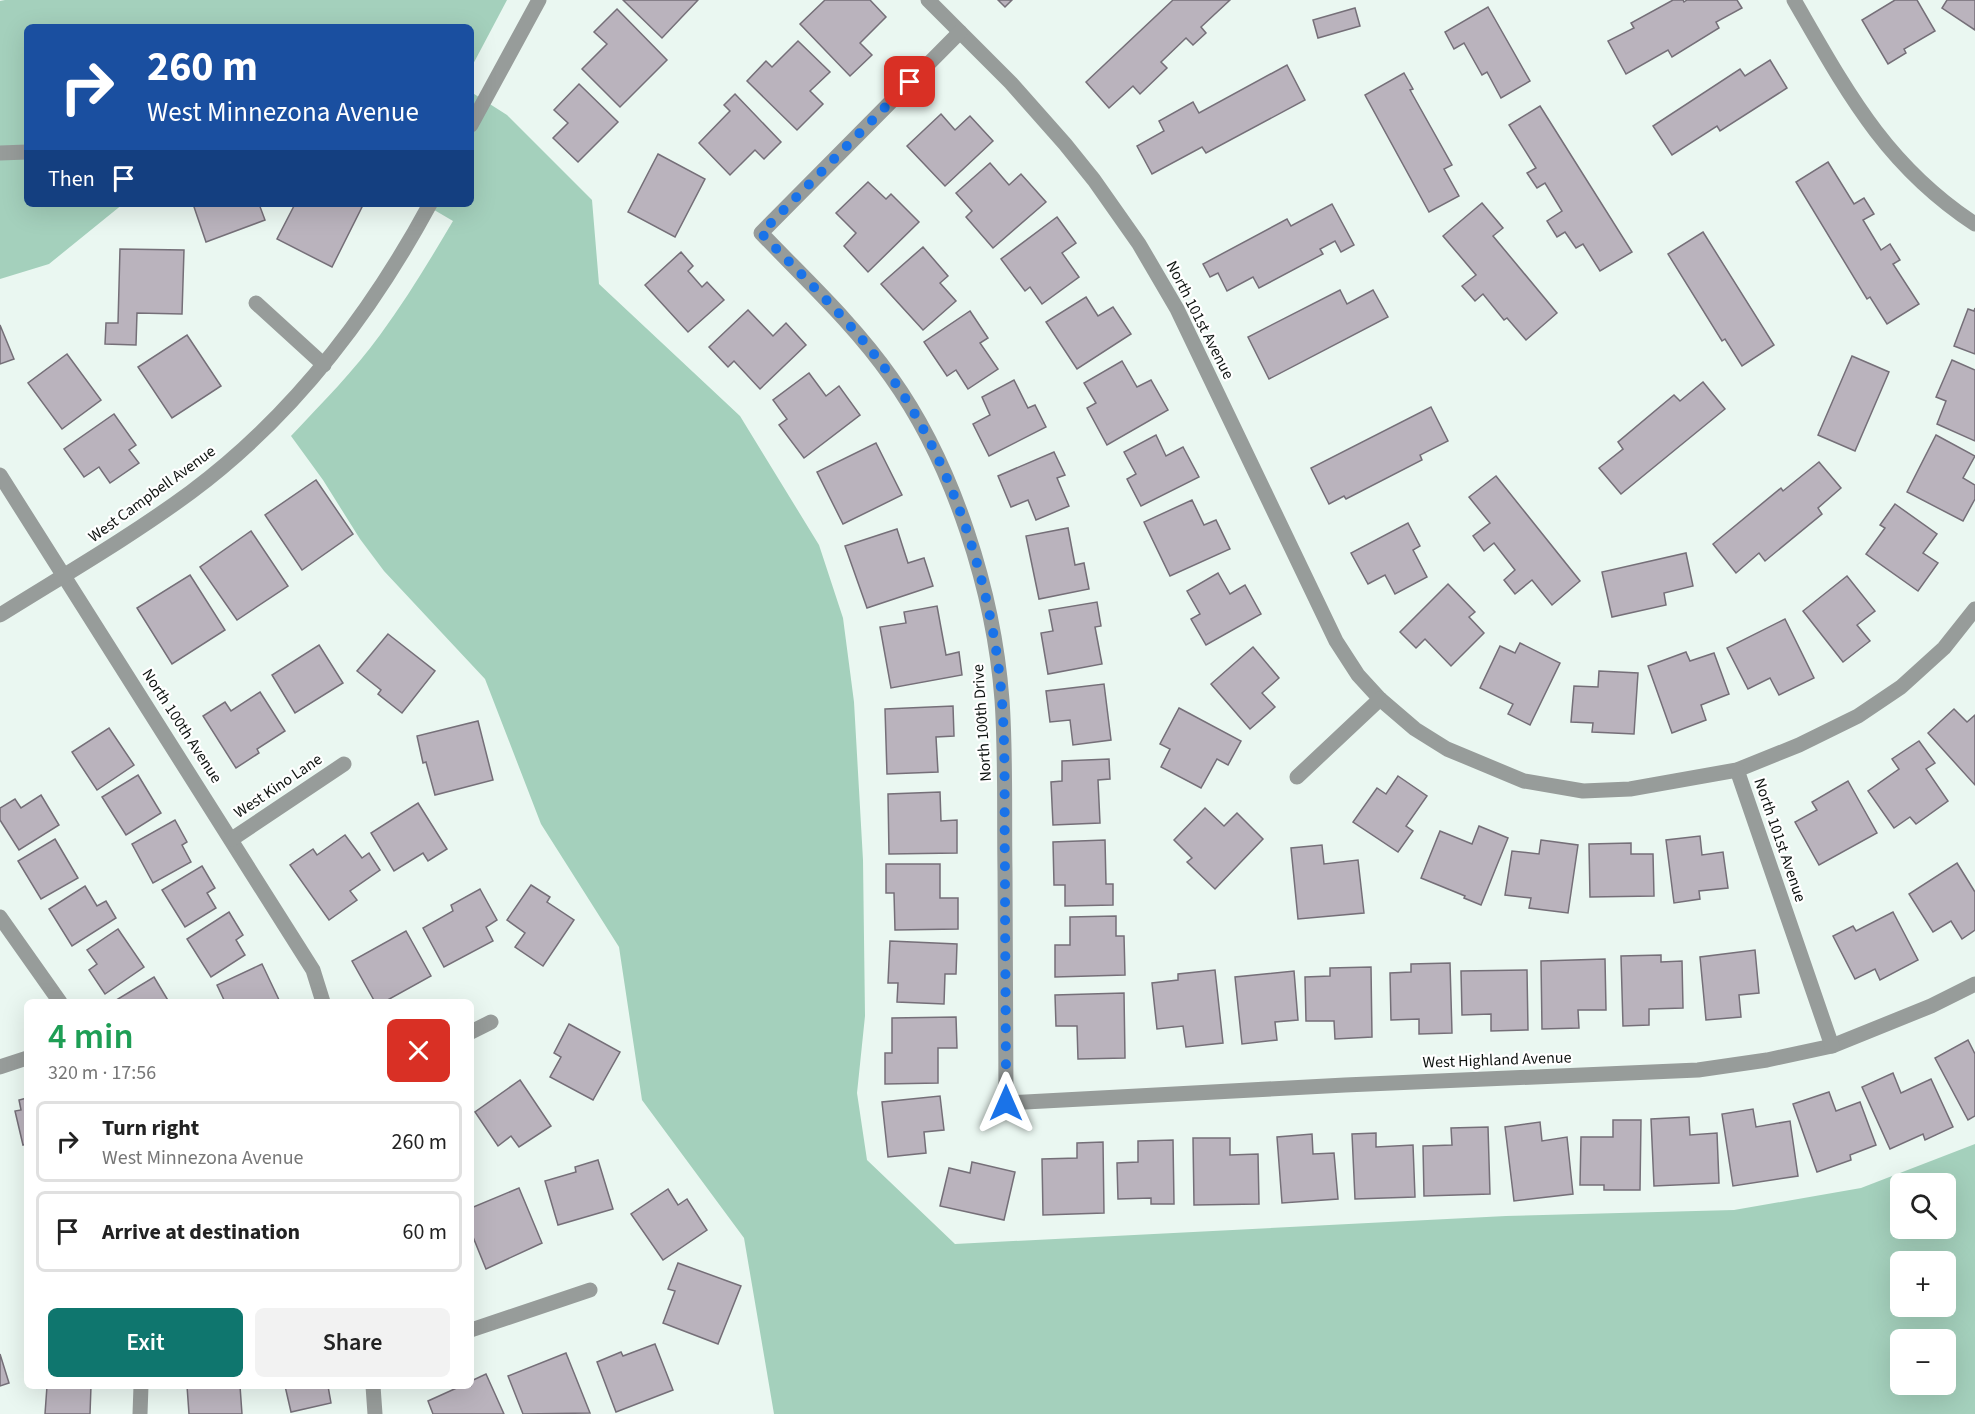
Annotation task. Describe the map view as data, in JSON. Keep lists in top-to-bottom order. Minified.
{"streets":{"street":["North 101st Avenue","West Campbell Avenue","North 100th Drive","North 100th Avenue","West Kino Lane","West Highland Avenue"]},"crossings":[["North 101st Avenue","North 100th Drive"],["North 101st Avenue","West Highland Avenue"],["West Campbell Avenue","North 100th Avenue"],["North 100th Drive","West Highland Avenue"],["North 100th Avenue","West Kino Lane"]],"page":{"turn":["260 m","West Minnezona Avenue"],"then":"Then","heading":["4 min","320 m · 17:56"],"list":[{"name":"Turn right","note":"West Minnezona Avenue","value":"260 m"},{"name":"Arrive at destination","value":"60 m"}],"map_buttons":["+","−"],"buttons":["Exit","Share"]}}
